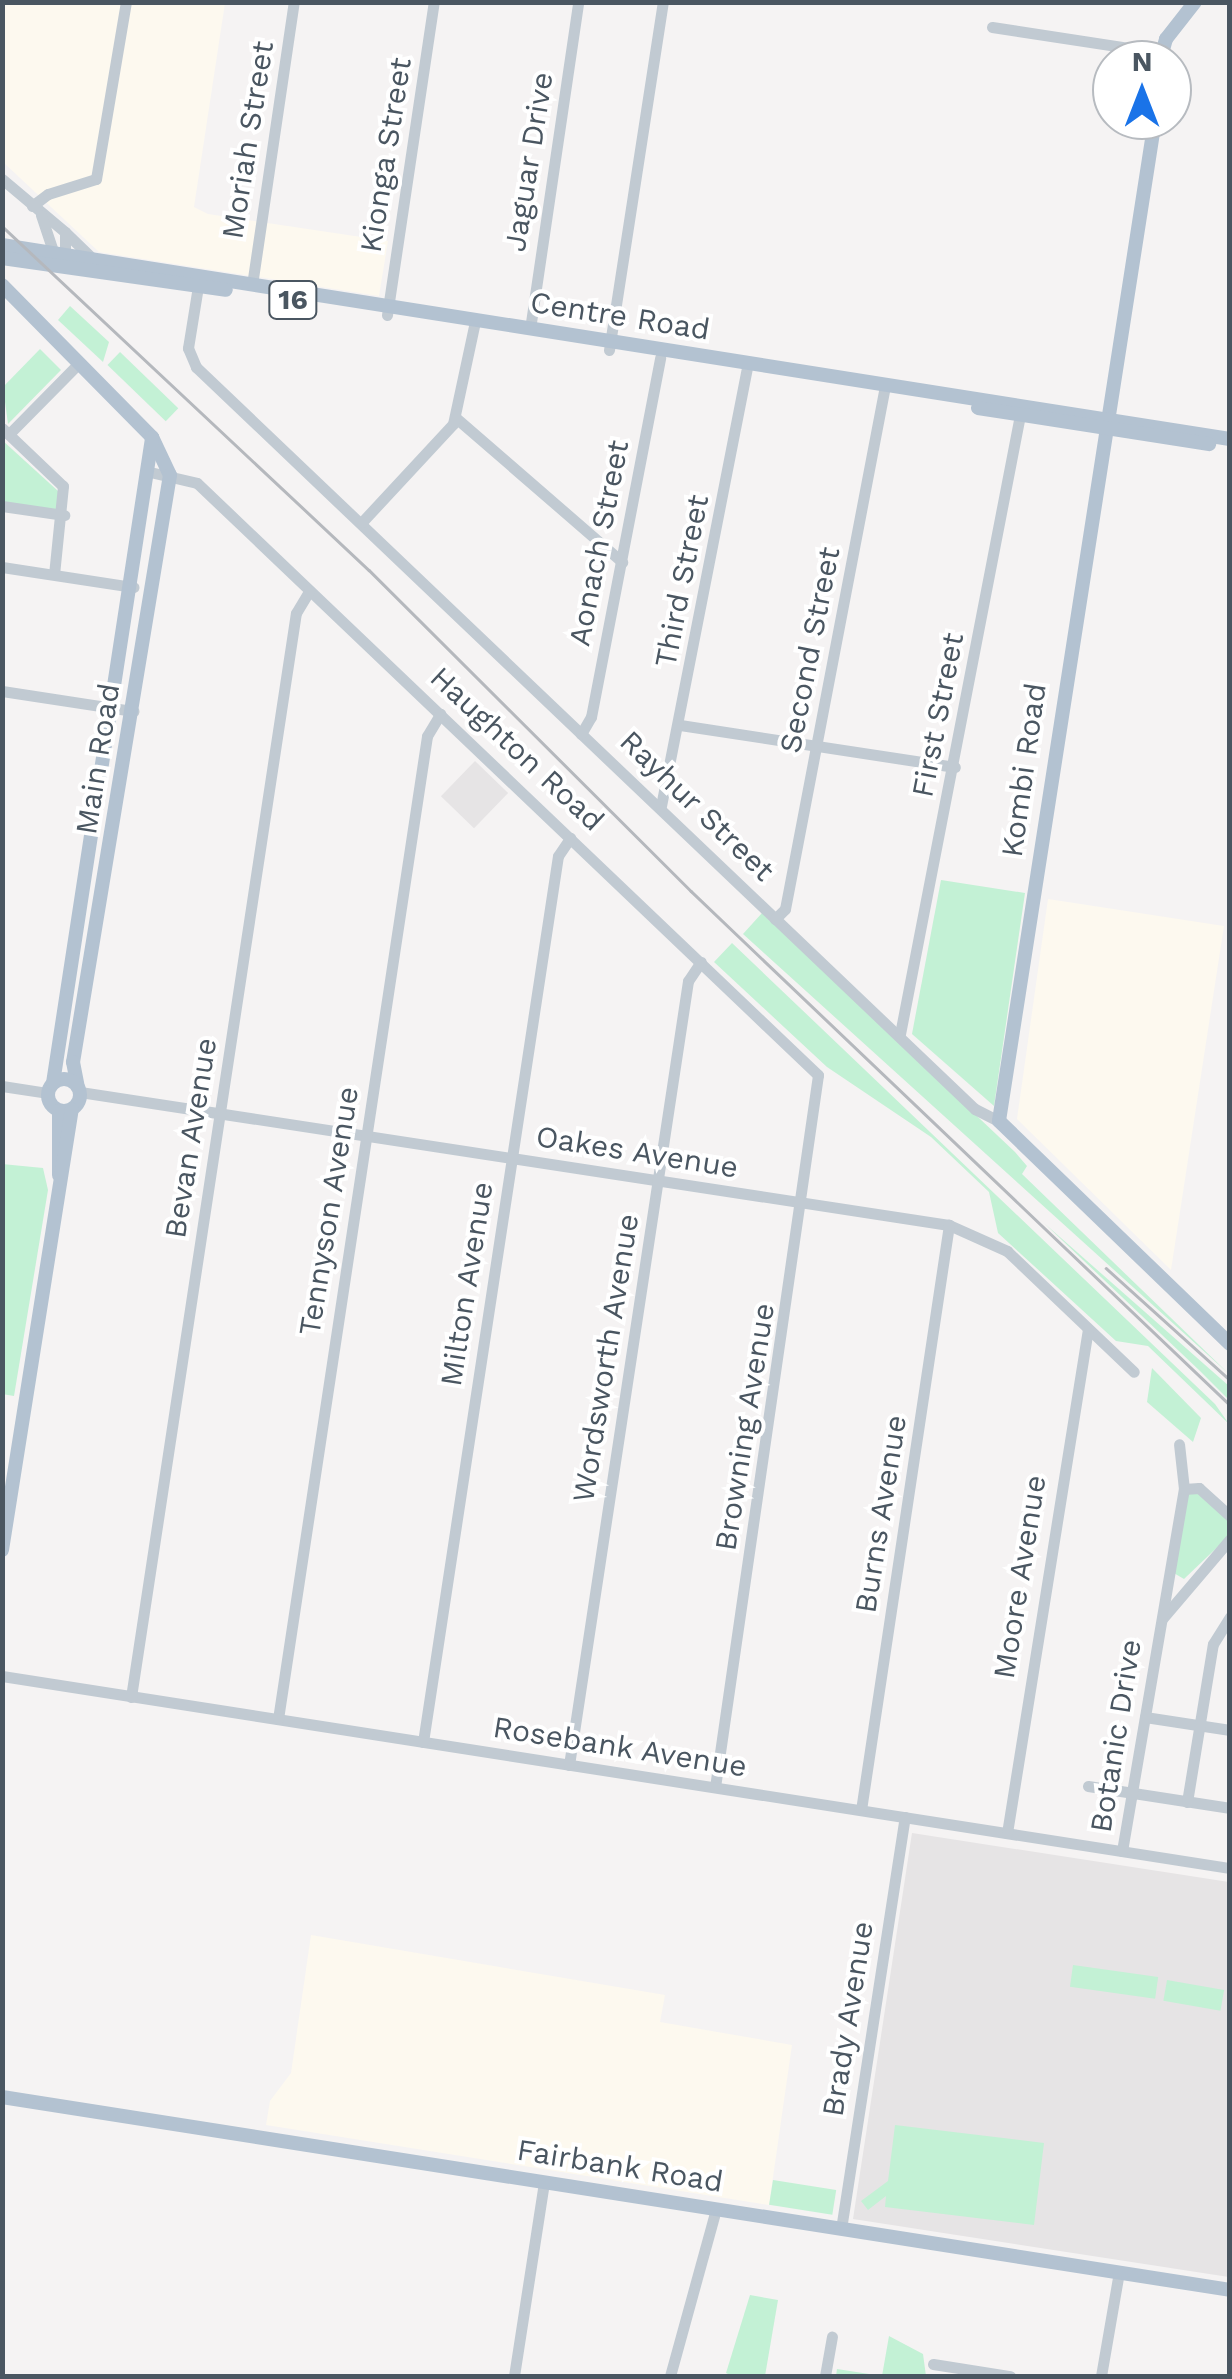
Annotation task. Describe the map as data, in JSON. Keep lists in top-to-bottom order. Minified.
{"streets":{"main road":["16","Centre Road","Main Road","Kombi Road","Rayhur Street","Fairbank Road"],"street":["Moriah Street","Kionga Street","Jaguar Drive","Aonach Street","Third Street","Second Street","First Street","Haughton Road","Bevan Avenue","Oakes Avenue","Tennyson Avenue","Milton Avenue","Wordsworth Avenue","Browning Avenue","Burns Avenue","Moore Avenue","Botanic Drive","Rosebank Avenue","Brady Avenue"]},"crossings":[["Moriah Street","Centre Road"],["Kionga Street","Centre Road"],["Jaguar Drive","Centre Road"],["Centre Road","Aonach Street"],["Centre Road","Third Street"],["Centre Road","Second Street"],["Centre Road","First Street"],["Centre Road","Kombi Road"],["Centre Road","Rayhur Street"],["Aonach Street","Rayhur Street"],["Third Street","Rayhur Street"],["Second Street","Rayhur Street"],["First Street","Rayhur Street"],["Haughton Road","Main Road"],["Haughton Road","Bevan Avenue"],["Haughton Road","Tennyson Avenue"],["Haughton Road","Milton Avenue"],["Haughton Road","Wordsworth Avenue"],["Haughton Road","Browning Avenue"],["Main Road","Oakes Avenue"],["Kombi Road","Rayhur Street"],["Bevan Avenue","Oakes Avenue"],["Bevan Avenue","Rosebank Avenue"],["Oakes Avenue","Tennyson Avenue"],["Oakes Avenue","Milton Avenue"],["Oakes Avenue","Wordsworth Avenue"],["Oakes Avenue","Browning Avenue"],["Oakes Avenue","Burns Avenue"],["Oakes Avenue","Moore Avenue"],["Tennyson Avenue","Rosebank Avenue"],["Milton Avenue","Rosebank Avenue"],["Wordsworth Avenue","Rosebank Avenue"],["Browning Avenue","Rosebank Avenue"],["Burns Avenue","Rosebank Avenue"],["Moore Avenue","Rosebank Avenue"],["Botanic Drive","Rosebank Avenue"],["Rosebank Avenue","Brady Avenue"],["Brady Avenue","Fairbank Road"]],"north":"top"}
